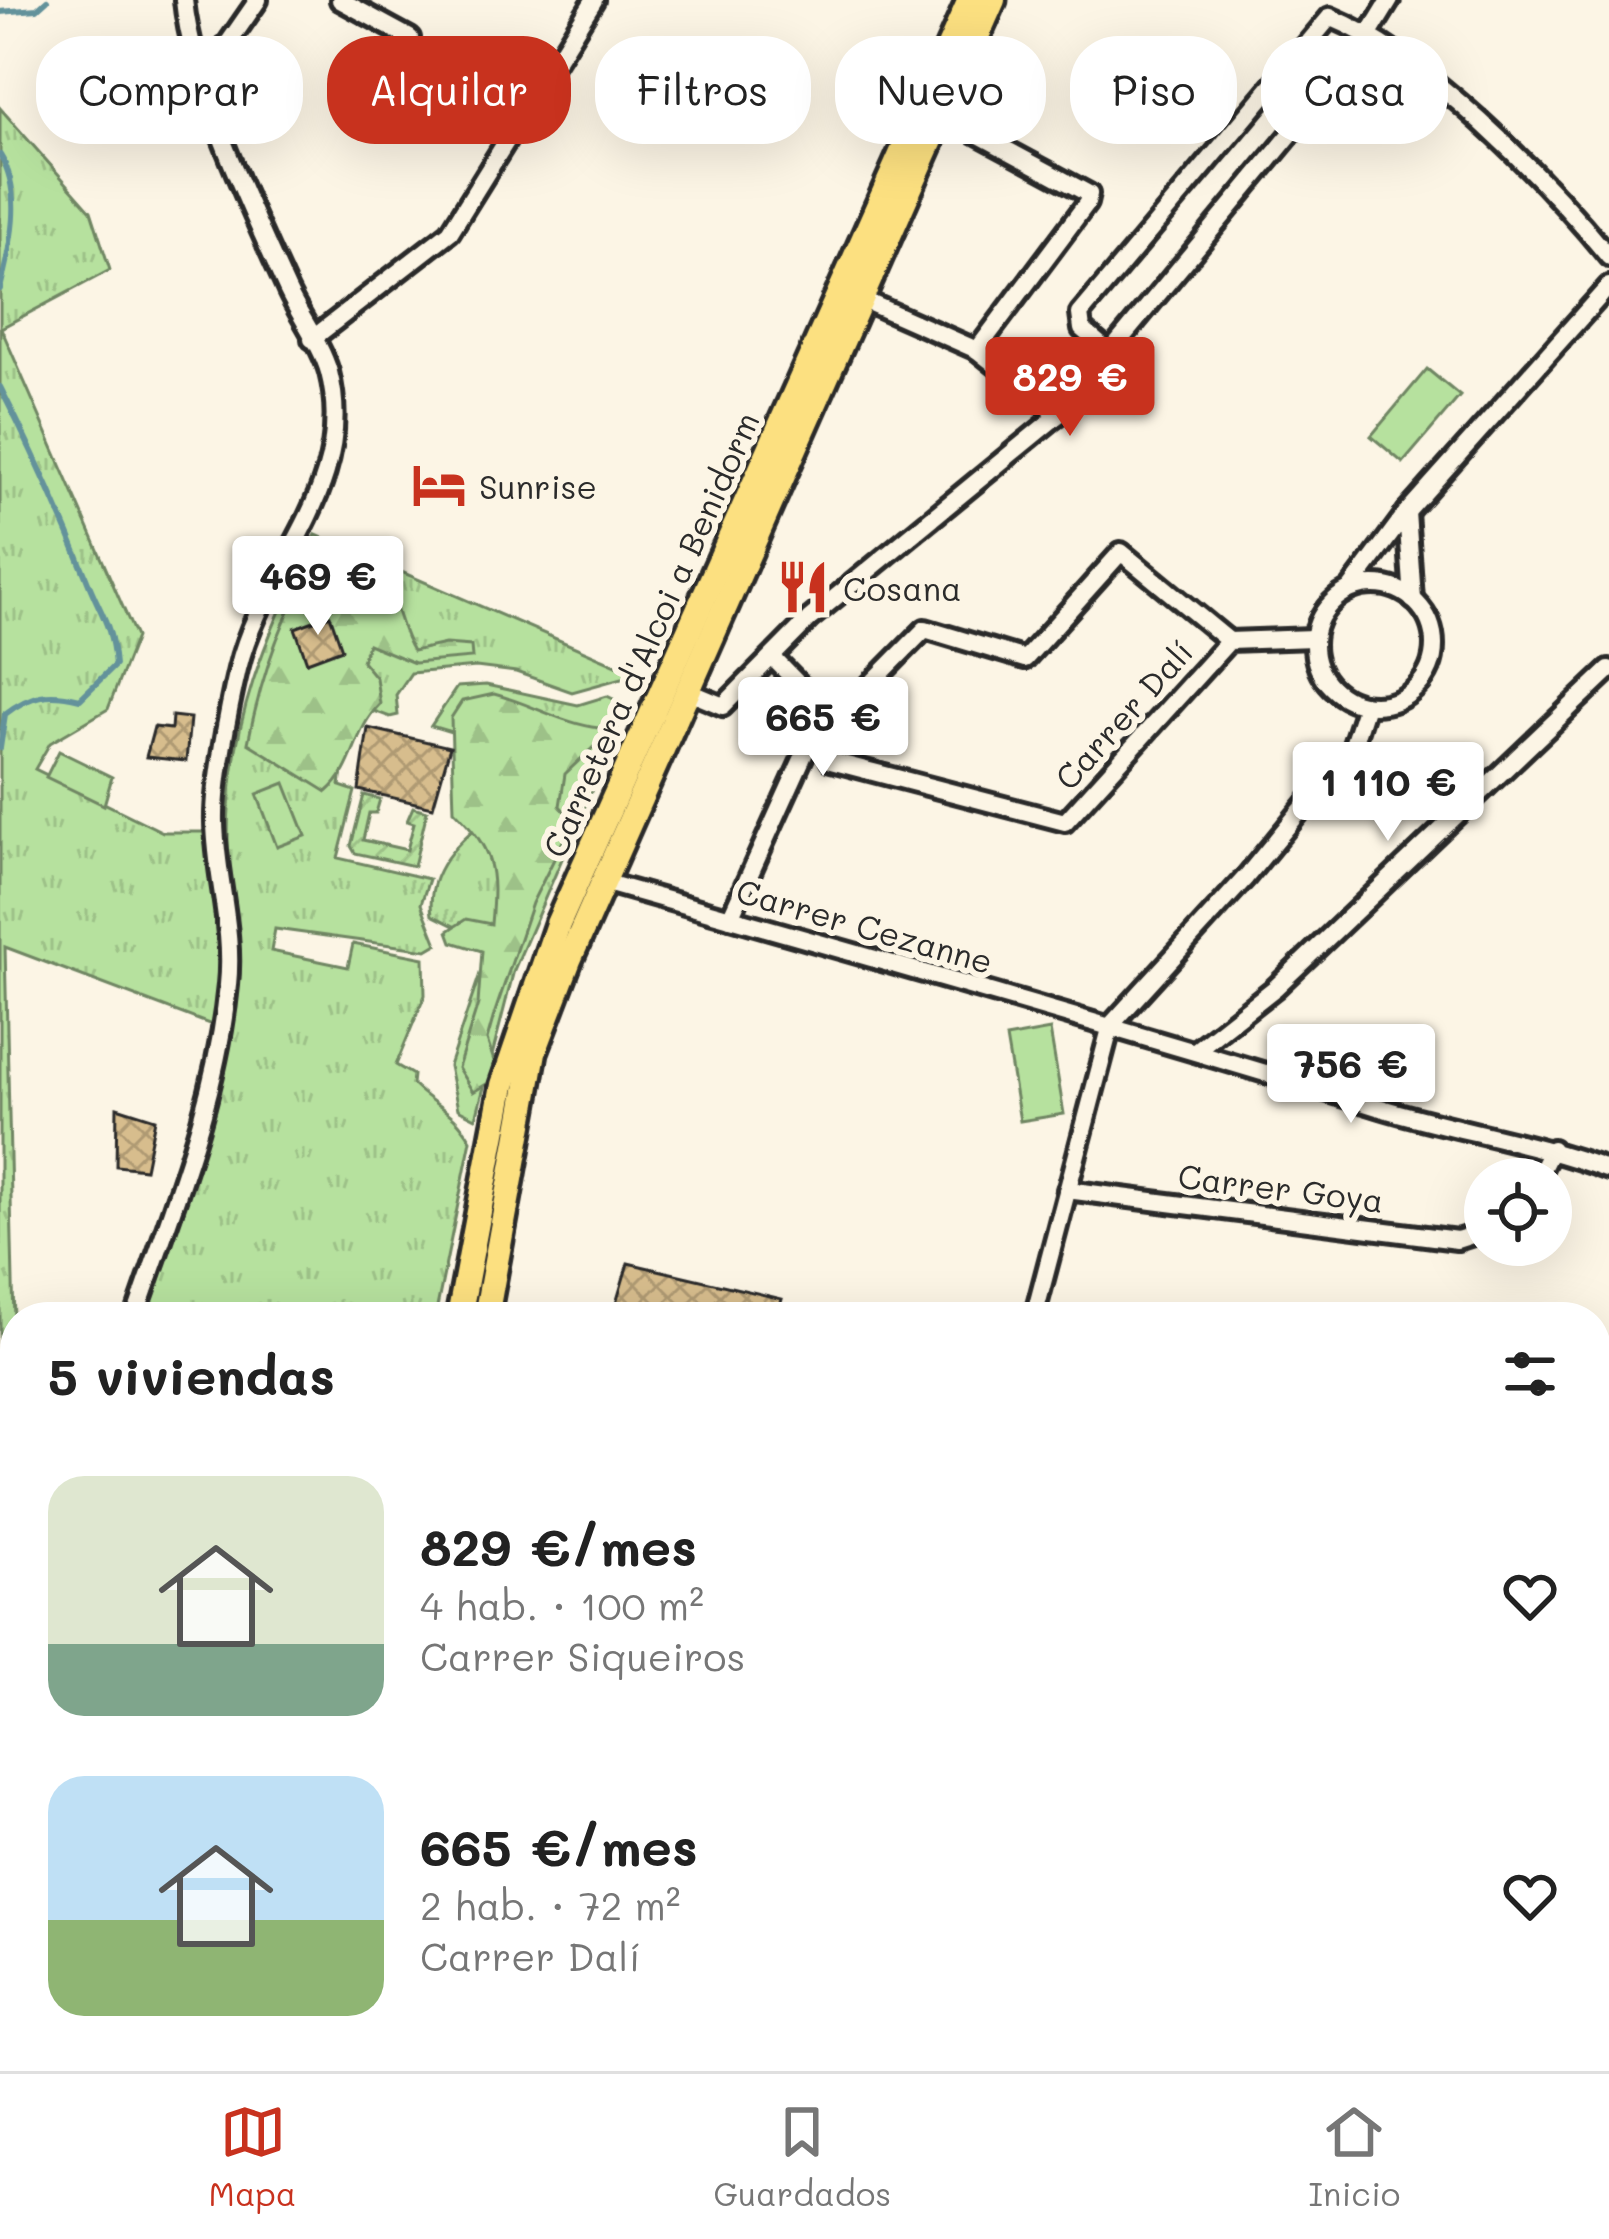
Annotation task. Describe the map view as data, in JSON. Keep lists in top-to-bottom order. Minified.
{"streets":{"main road":["Carretera d'Alcoi a Benidorm"],"street":["Carrer Dalí","Carrer Cezanne","Carrer Goya"]},"crossings":[["Carretera d'Alcoi a Benidorm","Carrer Cezanne"]],"places":{"hotel":["Sunrise"],"restaurant":["Cosana"]},"page":{"chip":["Comprar","Alquilar","Filtros","Nuevo","Piso","Casa"],"price":["829 €","469 €","665 €","1 110 €","756 €"],"heading":"5 viviendas","list":[{"name":"829 €/mes","note":"4 hab. · 100 m² · Carrer Siqueiros"},{"name":"665 €/mes","note":"2 hab. · 72 m² · Carrer Dalí"}],"tabs":["Mapa","Guardados","Inicio"]}}
